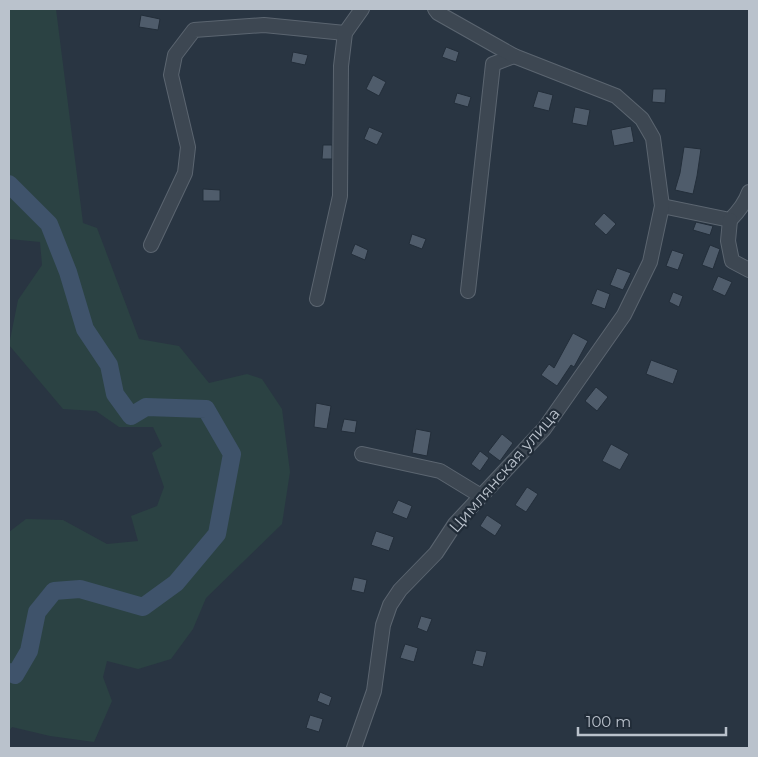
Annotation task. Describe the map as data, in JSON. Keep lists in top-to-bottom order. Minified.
{"streets":{"street":["Цимлянская улица"]},"scale_bar":"100 m"}
